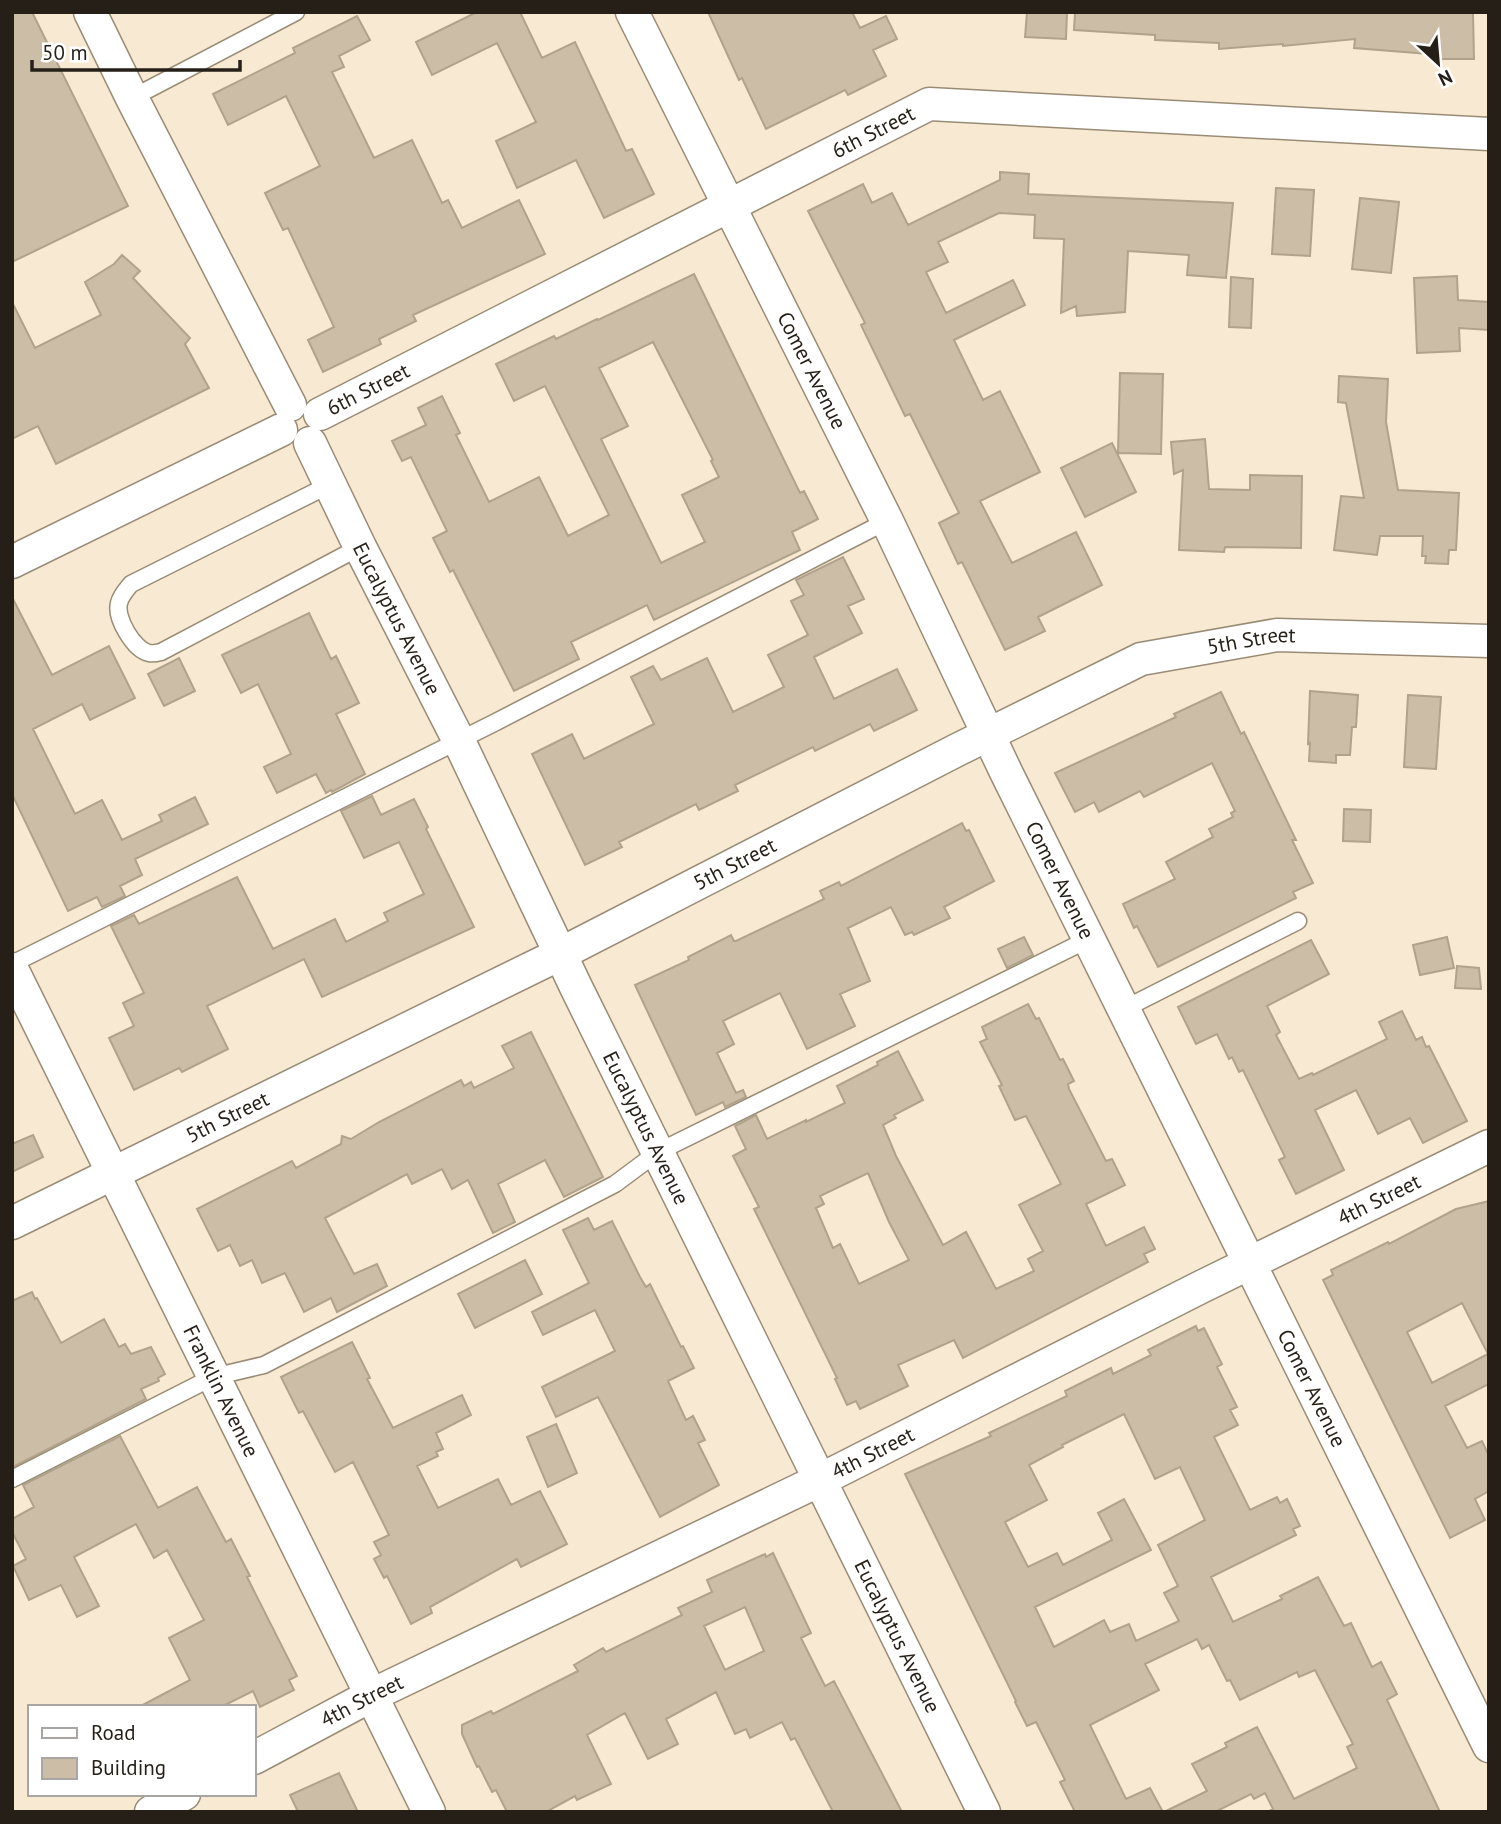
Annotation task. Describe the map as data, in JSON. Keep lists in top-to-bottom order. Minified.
{"streets":{"street":["6th Street","Comer Avenue","Eucalyptus Avenue","5th Street","4th Street","Franklin Avenue"]},"crossings":[["6th Street","Comer Avenue"],["6th Street","Eucalyptus Avenue"],["Comer Avenue","5th Street"],["Comer Avenue","4th Street"],["Eucalyptus Avenue","5th Street"],["Eucalyptus Avenue","4th Street"],["5th Street","Franklin Avenue"],["4th Street","Franklin Avenue"]],"legend":["Road","Building"],"scale_bar":"50 m","north":"bottom right"}
